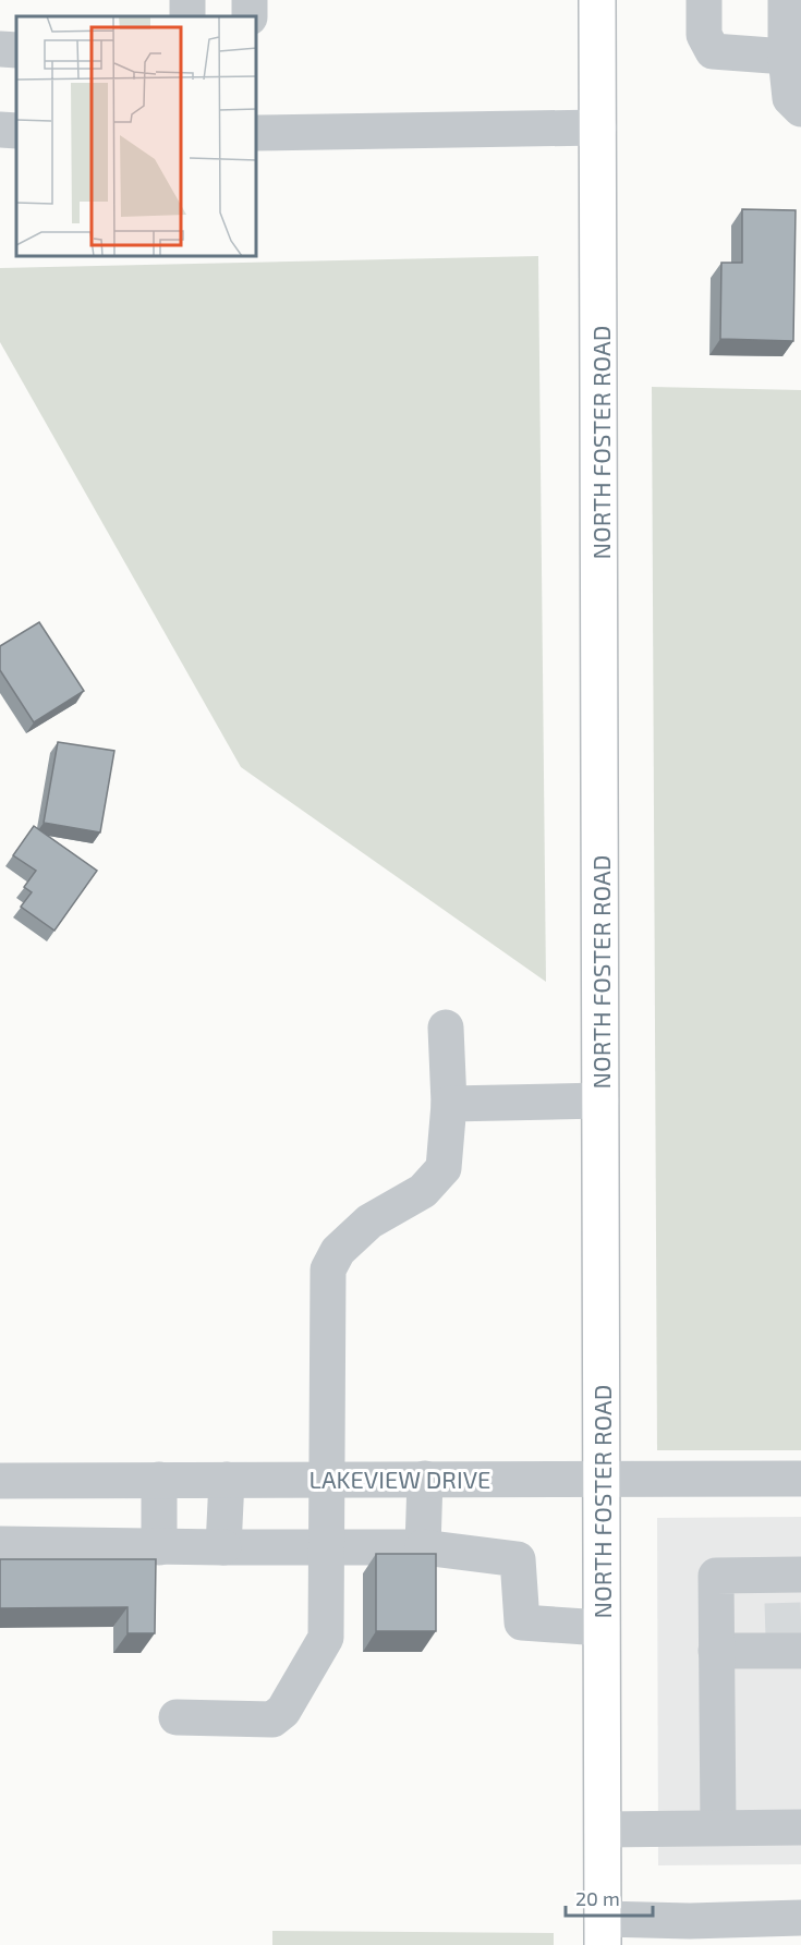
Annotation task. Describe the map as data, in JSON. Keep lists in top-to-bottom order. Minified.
{"streets":{"main road":["NORTH FOSTER ROAD"],"street":["LAKEVIEW DRIVE"]},"crossings":[["NORTH FOSTER ROAD","LAKEVIEW DRIVE"]],"scale_bar":"20 m"}
